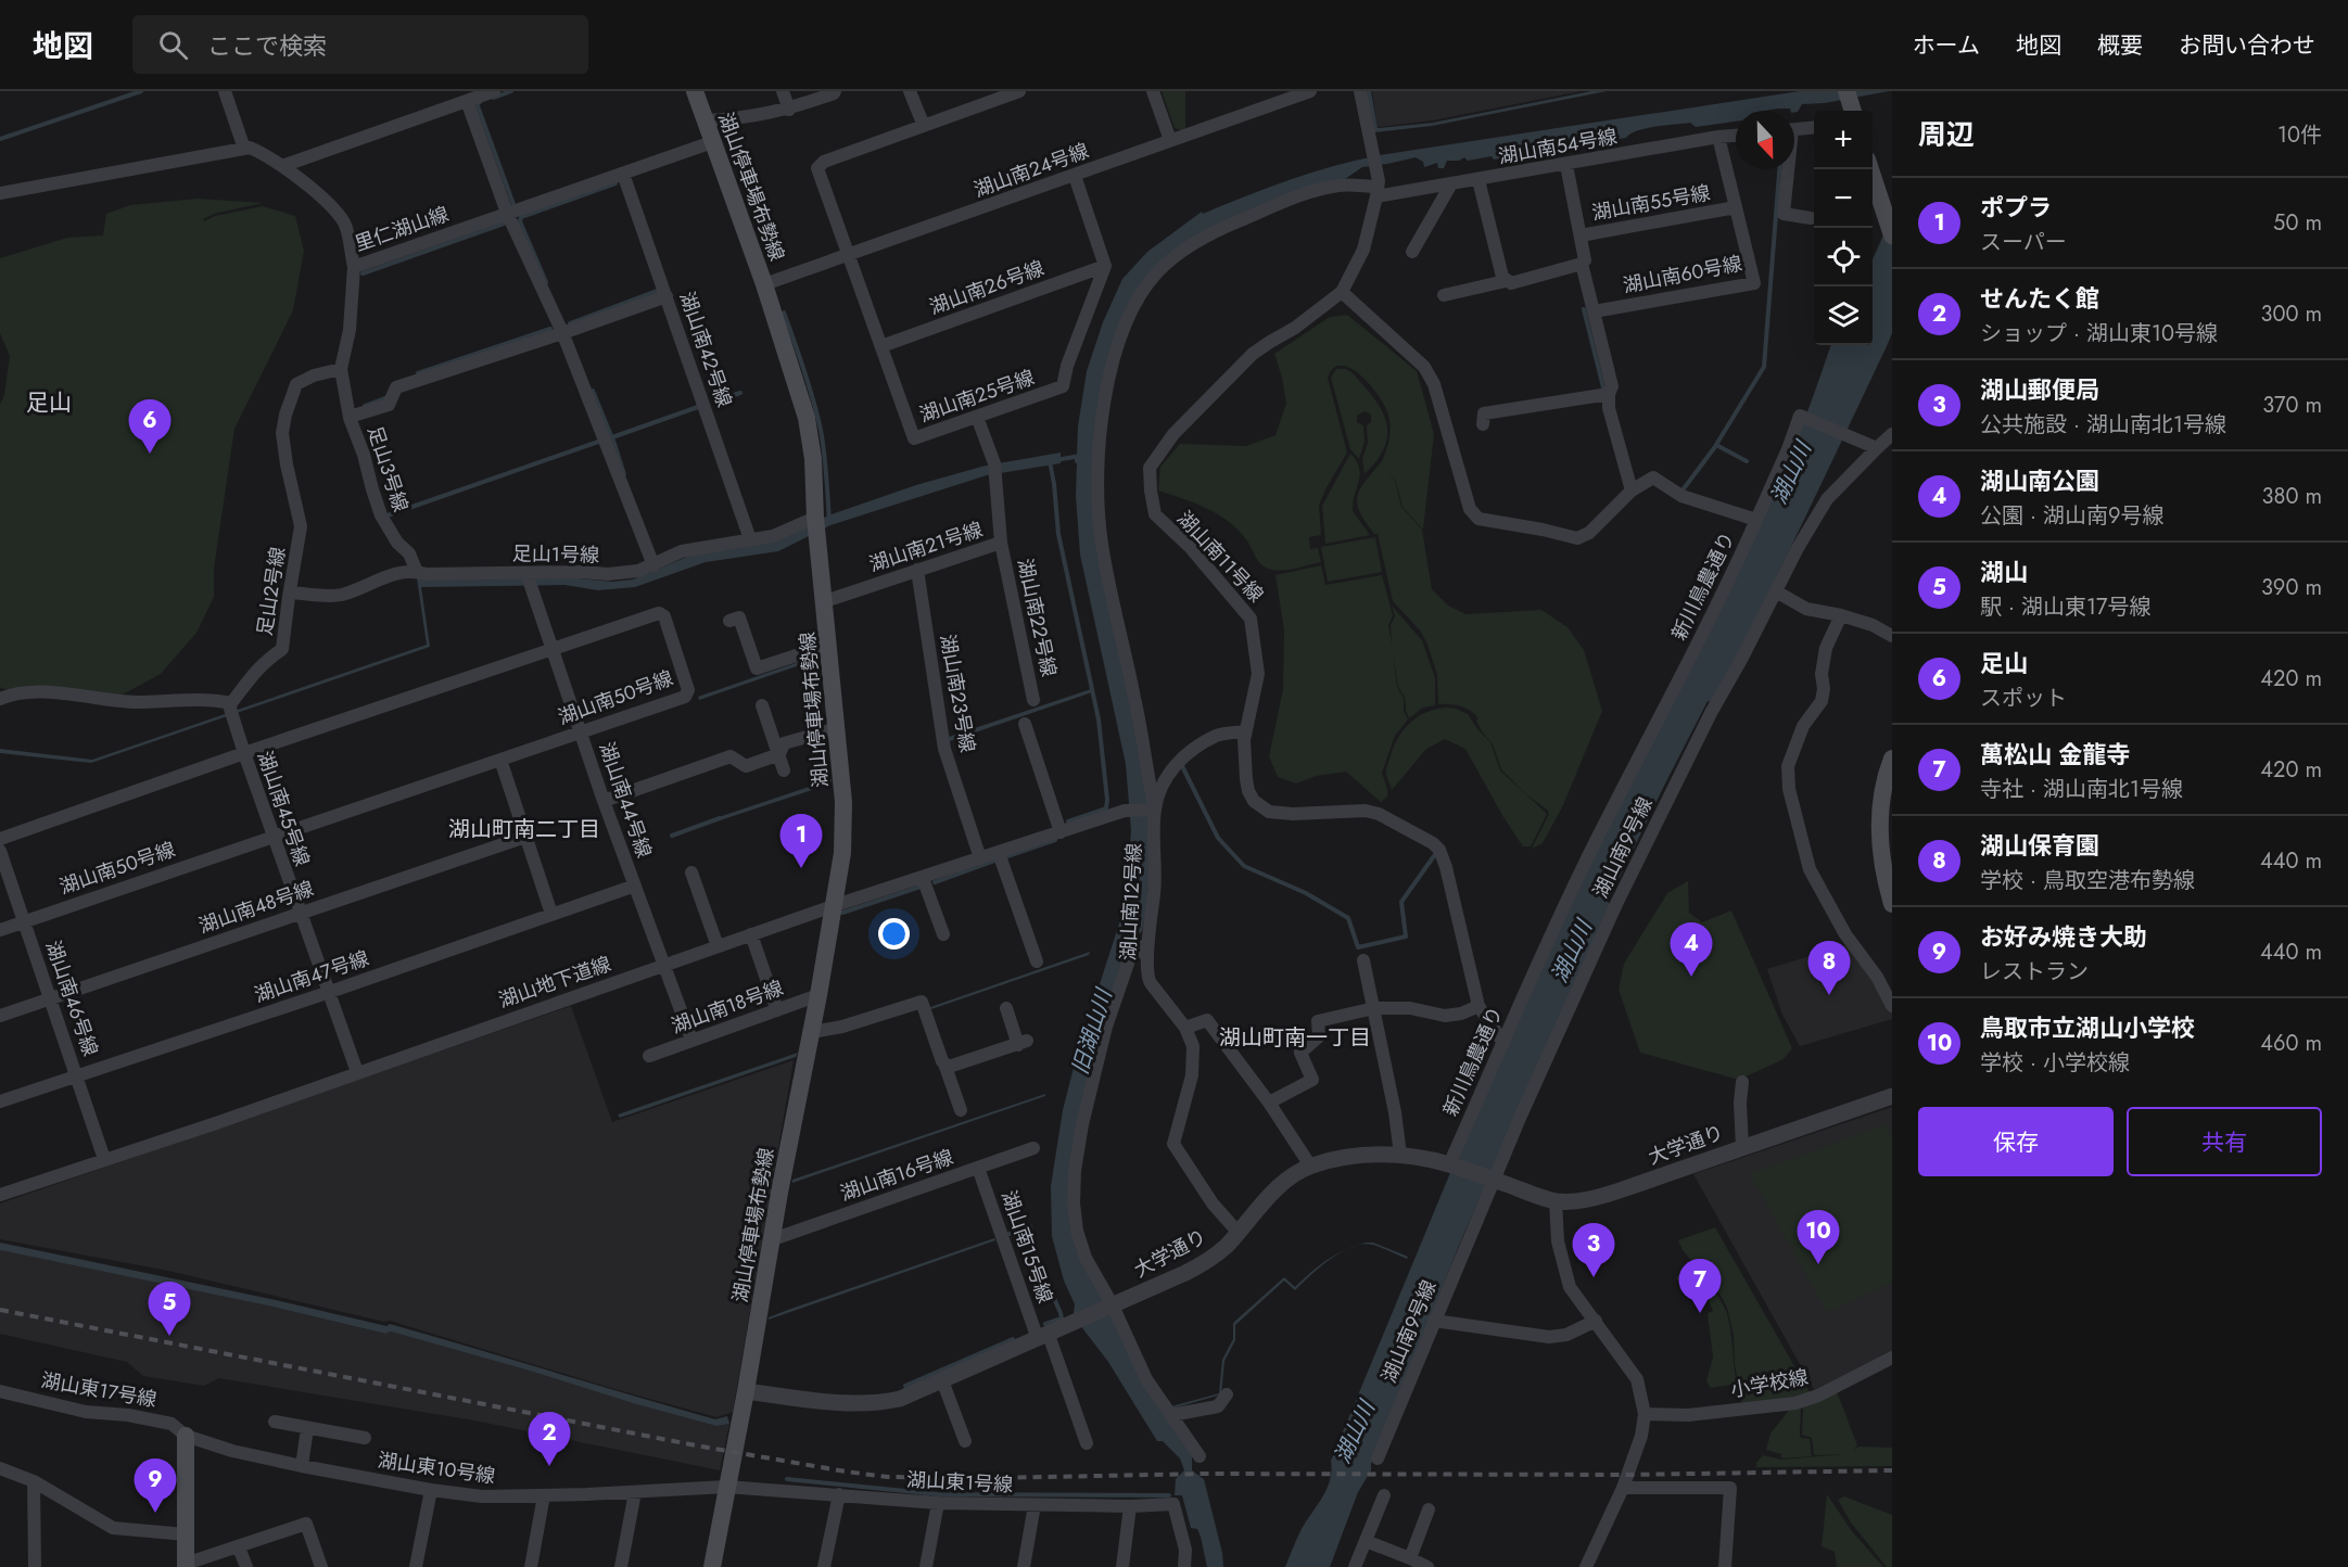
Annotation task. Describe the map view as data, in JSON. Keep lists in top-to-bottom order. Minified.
{"streets":{"main road":["湖山停車場布勢線"],"street":["湖山南54号線","湖山南24号線","湖山南55号線","里仁湖山線","湖山南60号線","湖山南26号線","湖山南42号線","湖山南25号線","足山3号線","湖山南21号線","足山1号線","湖山南11号線","新川鳥農通り","足山2号線","湖山南22号線","湖山南23号線","湖山南50号線","湖山南44号線","湖山南45号線","湖山南9号線","湖山南12号線","湖山南48号線","湖山南47号線","湖山地下道線","湖山南46号線","湖山南18号線","大学通り","湖山南16号線","湖山南15号線","小学校線","湖山東17号線","湖山東10号線","湖山東1号線"]},"crossings":[["湖山南54号線","湖山南55号線"],["湖山南54号線","湖山南12号線"],["湖山南54号線","湖山地下道線"],["湖山南24号線","湖山停車場布勢線"],["湖山南24号線","湖山南25号線"],["湖山停車場布勢線","里仁湖山線"],["湖山停車場布勢線","湖山南21号線"],["湖山停車場布勢線","足山1号線"],["湖山停車場布勢線","湖山地下道線"],["湖山停車場布勢線","湖山南18号線"],["湖山停車場布勢線","湖山南16号線"],["湖山停車場布勢線","湖山東10号線"],["湖山停車場布勢線","湖山東1号線"],["湖山南55号線","湖山南60号線"],["里仁湖山線","湖山南42号線"],["湖山南26号線","湖山南25号線"],["湖山南42号線","足山1号線"],["湖山南25号線","湖山南21号線"],["足山3号線","足山1号線"],["足山3号線","足山2号線"],["湖山南21号線","湖山南22号線"],["湖山南21号線","湖山南23号線"],["足山1号線","足山2号線"],["足山1号線","湖山南44号線"],["湖山南11号線","新川鳥農通り"],["湖山南11号線","湖山南12号線"],["新川鳥農通り","大学通り"],["足山2号線","湖山南45号線"],["湖山南23号線","湖山地下道線"],["湖山南50号線","湖山南44号線"],["湖山南50号線","湖山南45号線"],["湖山南50号線","湖山南46号線"],["湖山南44号線","湖山南47号線"],["湖山南44号線","湖山地下道線"],["湖山南44号線","湖山南18号線"],["湖山南45号線","湖山南48号線"],["湖山南45号線","湖山南47号線"],["湖山南45号線","湖山地下道線"],["湖山南9号線","大学通り"],["湖山南12号線","湖山地下道線"],["湖山南48号線","湖山南46号線"],["湖山南47号線","湖山南46号線"],["湖山地下道線","湖山南46号線"],["大学通り","湖山南15号線"],["湖山南16号線","湖山南15号線"],["湖山東17号線","湖山東10号線"],["湖山東10号線","湖山東1号線"]],"districts":["足山","湖山町南二丁目","湖山町南一丁目"],"water":["湖山川","旧湖山川"],"north":"bottom","page":{"header":"地図","search":"ここで検索","nav":["ホーム","地図","概要","お問い合わせ"],"heading":["周辺","10件"],"map_buttons":["+","−"],"list":[{"mark":"1","name":"ポプラ","note":"スーパー","value":"50 m"},{"mark":"2","name":"せんたく館","note":"ショップ · 湖山東10号線","value":"300 m"},{"mark":"3","name":"湖山郵便局","note":"公共施設 · 湖山南北1号線","value":"370 m"},{"mark":"4","name":"湖山南公園","note":"公園 · 湖山南9号線","value":"380 m"},{"mark":"5","name":"湖山","note":"駅 · 湖山東17号線","value":"390 m"},{"mark":"6","name":"足山","note":"スポット","value":"420 m"},{"mark":"7","name":"萬松山 金龍寺","note":"寺社 · 湖山南北1号線","value":"420 m"},{"mark":"8","name":"湖山保育園","note":"学校 · 鳥取空港布勢線","value":"440 m"},{"mark":"9","name":"お好み焼き大助","note":"レストラン","value":"440 m"},{"mark":"10","name":"鳥取市立湖山小学校","note":"学校 · 小学校線","value":"460 m"}],"pins":["6","1","4","8","10","3","7","5","2","9"],"buttons":["保存","共有"]}}
